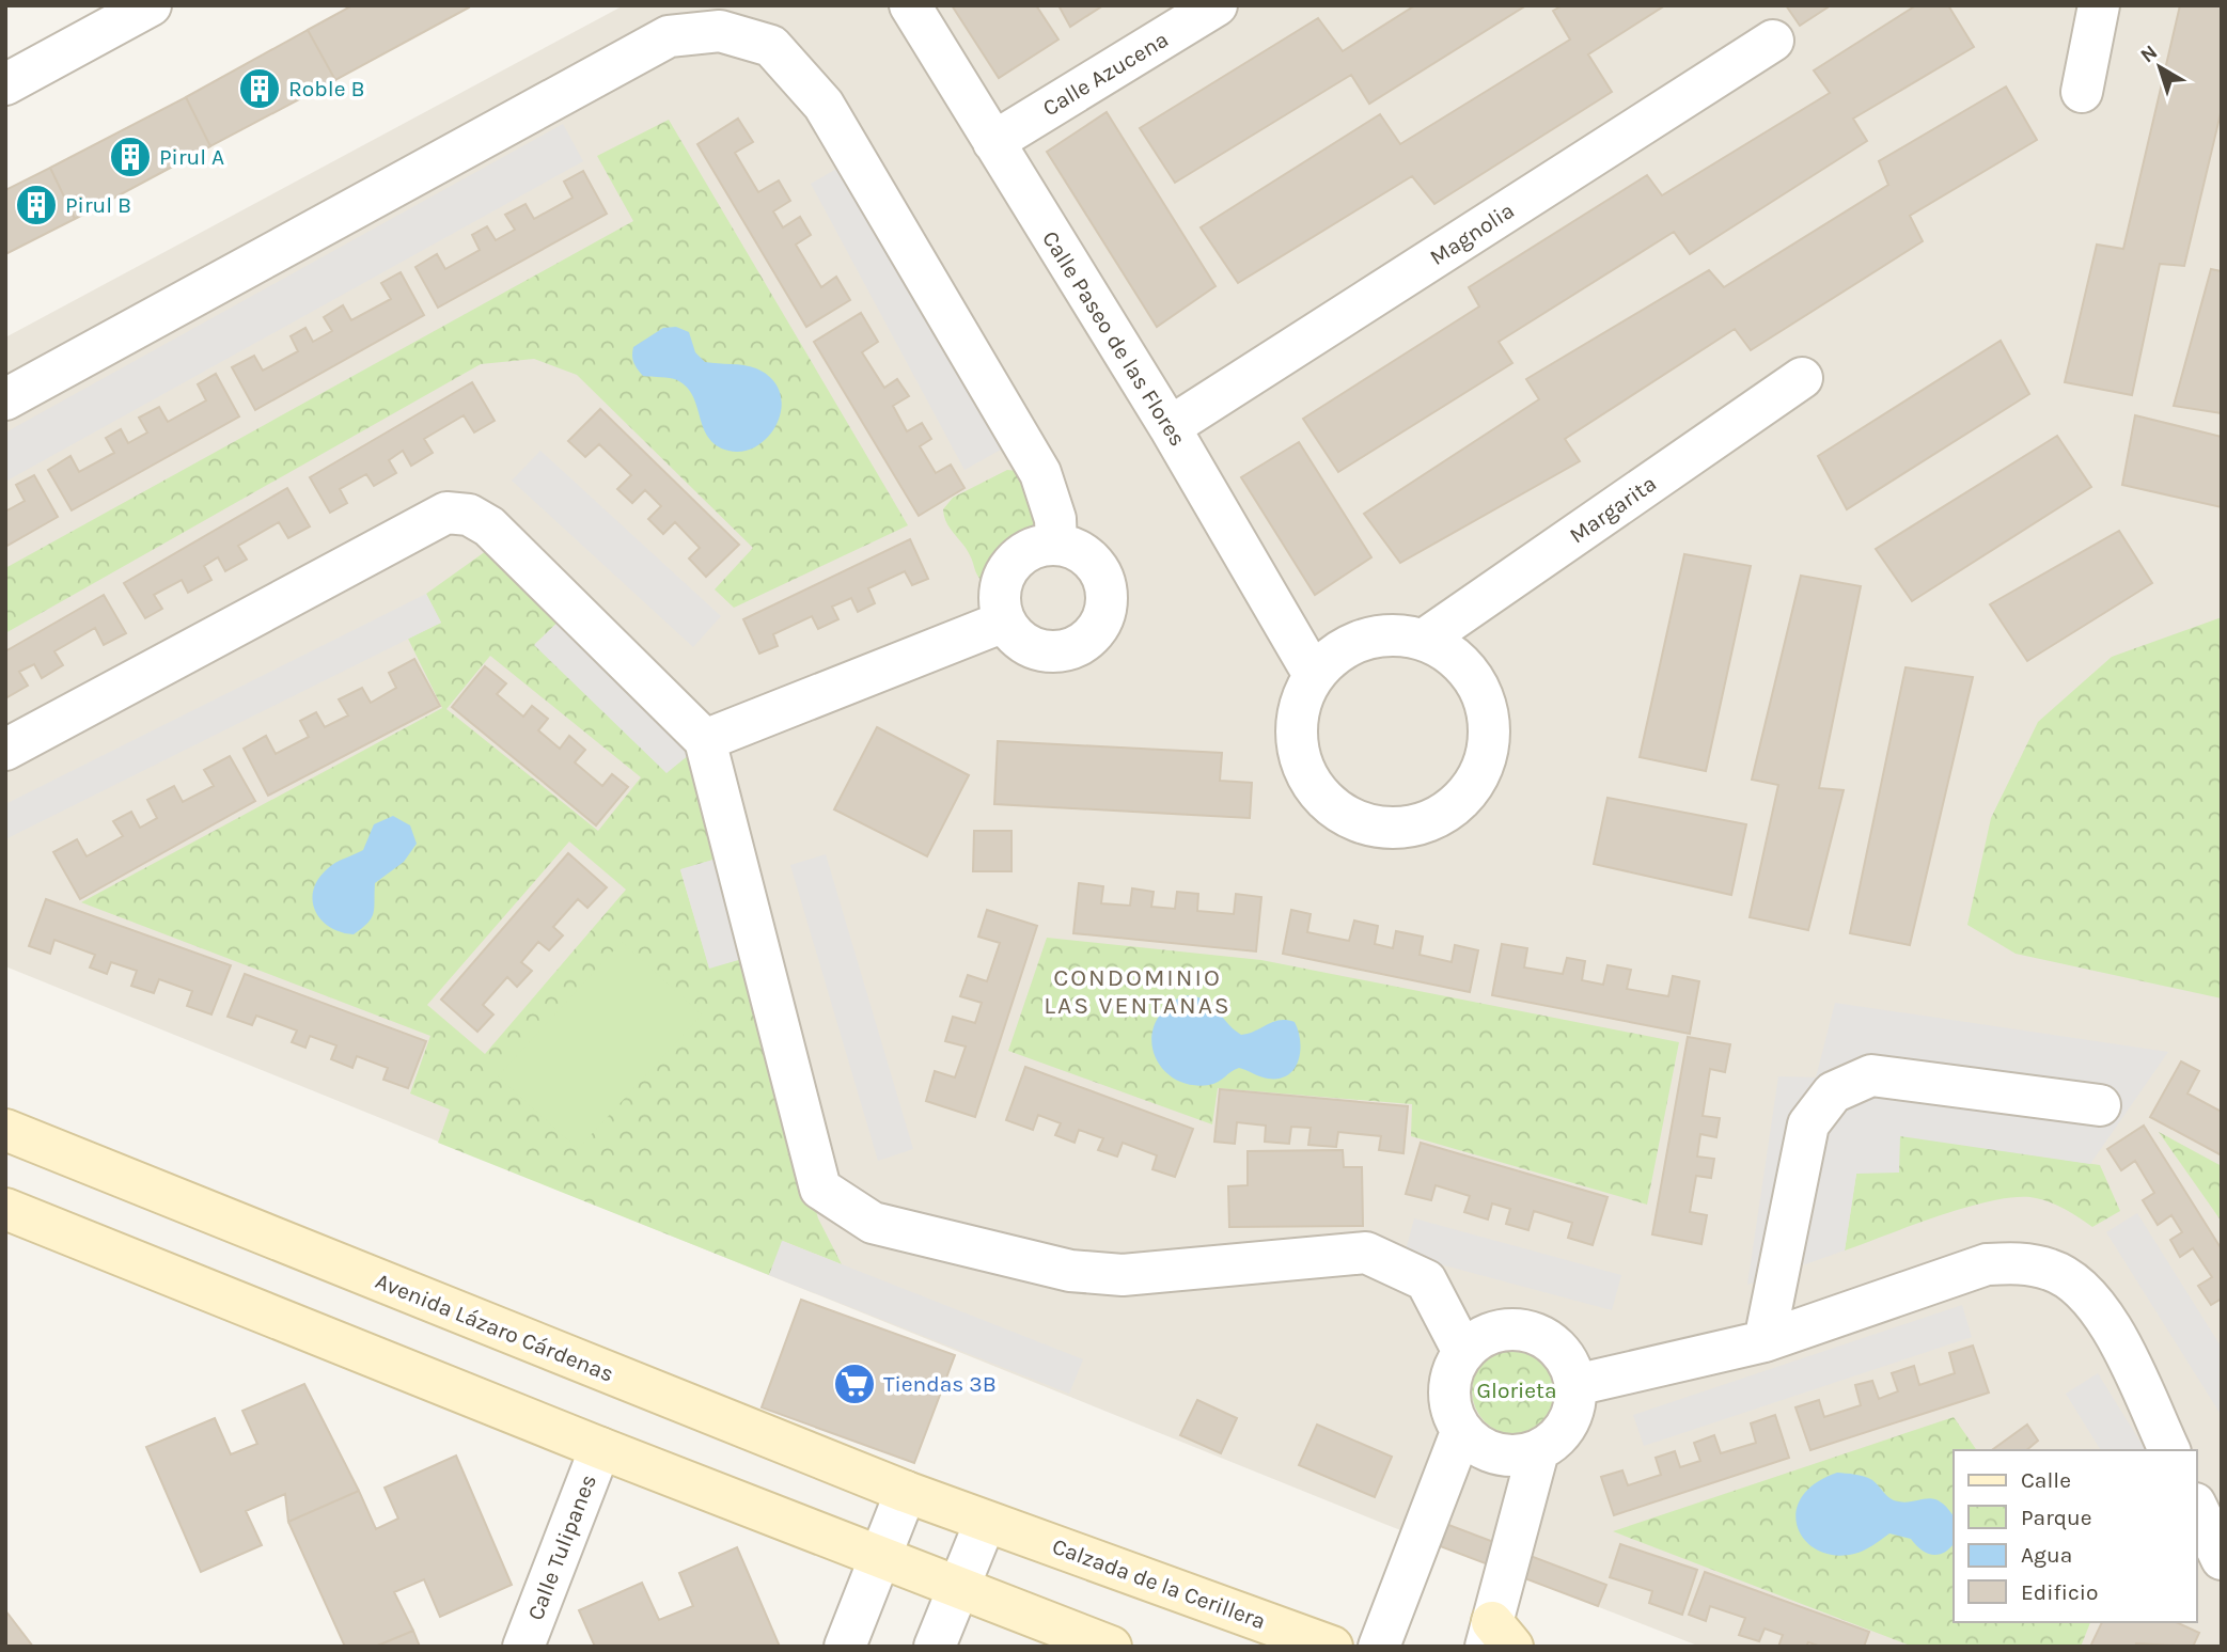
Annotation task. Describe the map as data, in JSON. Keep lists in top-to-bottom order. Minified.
{"streets":{"main road":["Avenida Lázaro Cárdenas","Calzada de la Cerillera"],"street":["Calle Azucena","Magnolia","Calle Paseo de las Flores","Margarita","Calle Tulipanes"]},"crossings":[["Calle Azucena","Calle Paseo de las Flores"],["Magnolia","Calle Paseo de las Flores"],["Calle Paseo de las Flores","Margarita"],["Avenida Lázaro Cárdenas","Calzada de la Cerillera"]],"districts":["CONDOMINIO LAS VENTANAS"],"parks":["Glorieta"],"places":{"building":["Roble B","Pirul A","Pirul B"],"supermarket":["Tiendas 3B"]},"legend":["Calle","Parque","Agua","Edificio"],"north":"top left"}
